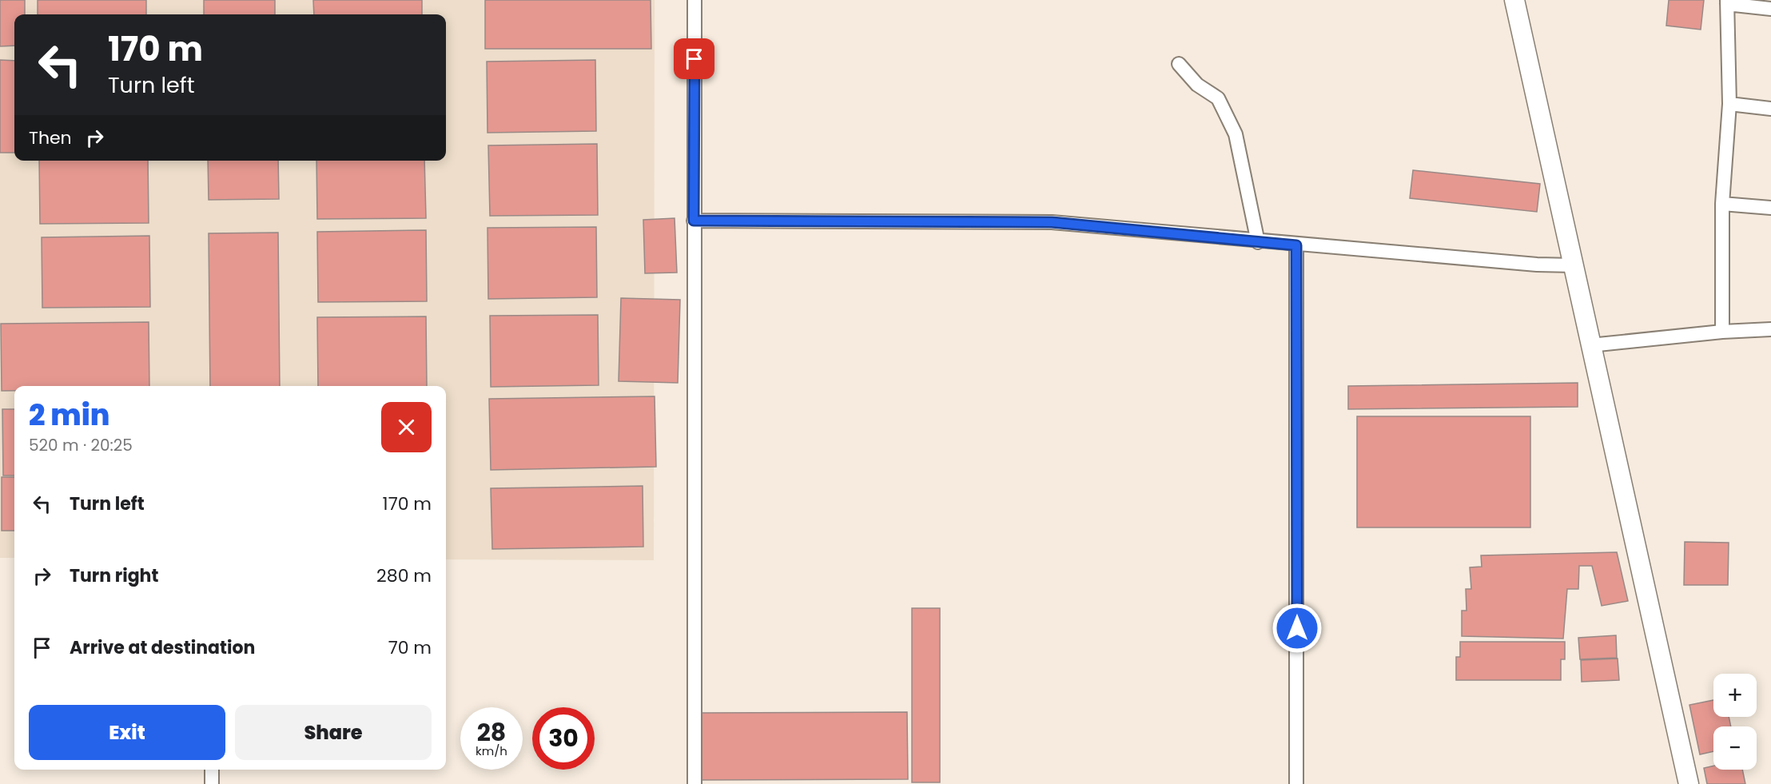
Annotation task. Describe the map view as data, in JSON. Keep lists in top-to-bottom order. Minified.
{"page":{"turn":["170 m","Turn left"],"then":"Then","heading":["2 min","520 m · 20:25"],"list":[{"name":"Turn left","value":"170 m"},{"name":"Turn right","value":"280 m"},{"name":"Arrive at destination","value":"70 m"}],"map_buttons":["+","−"],"buttons":["Exit","Share"],"speed":"28 km/h","limit":"30"}}
